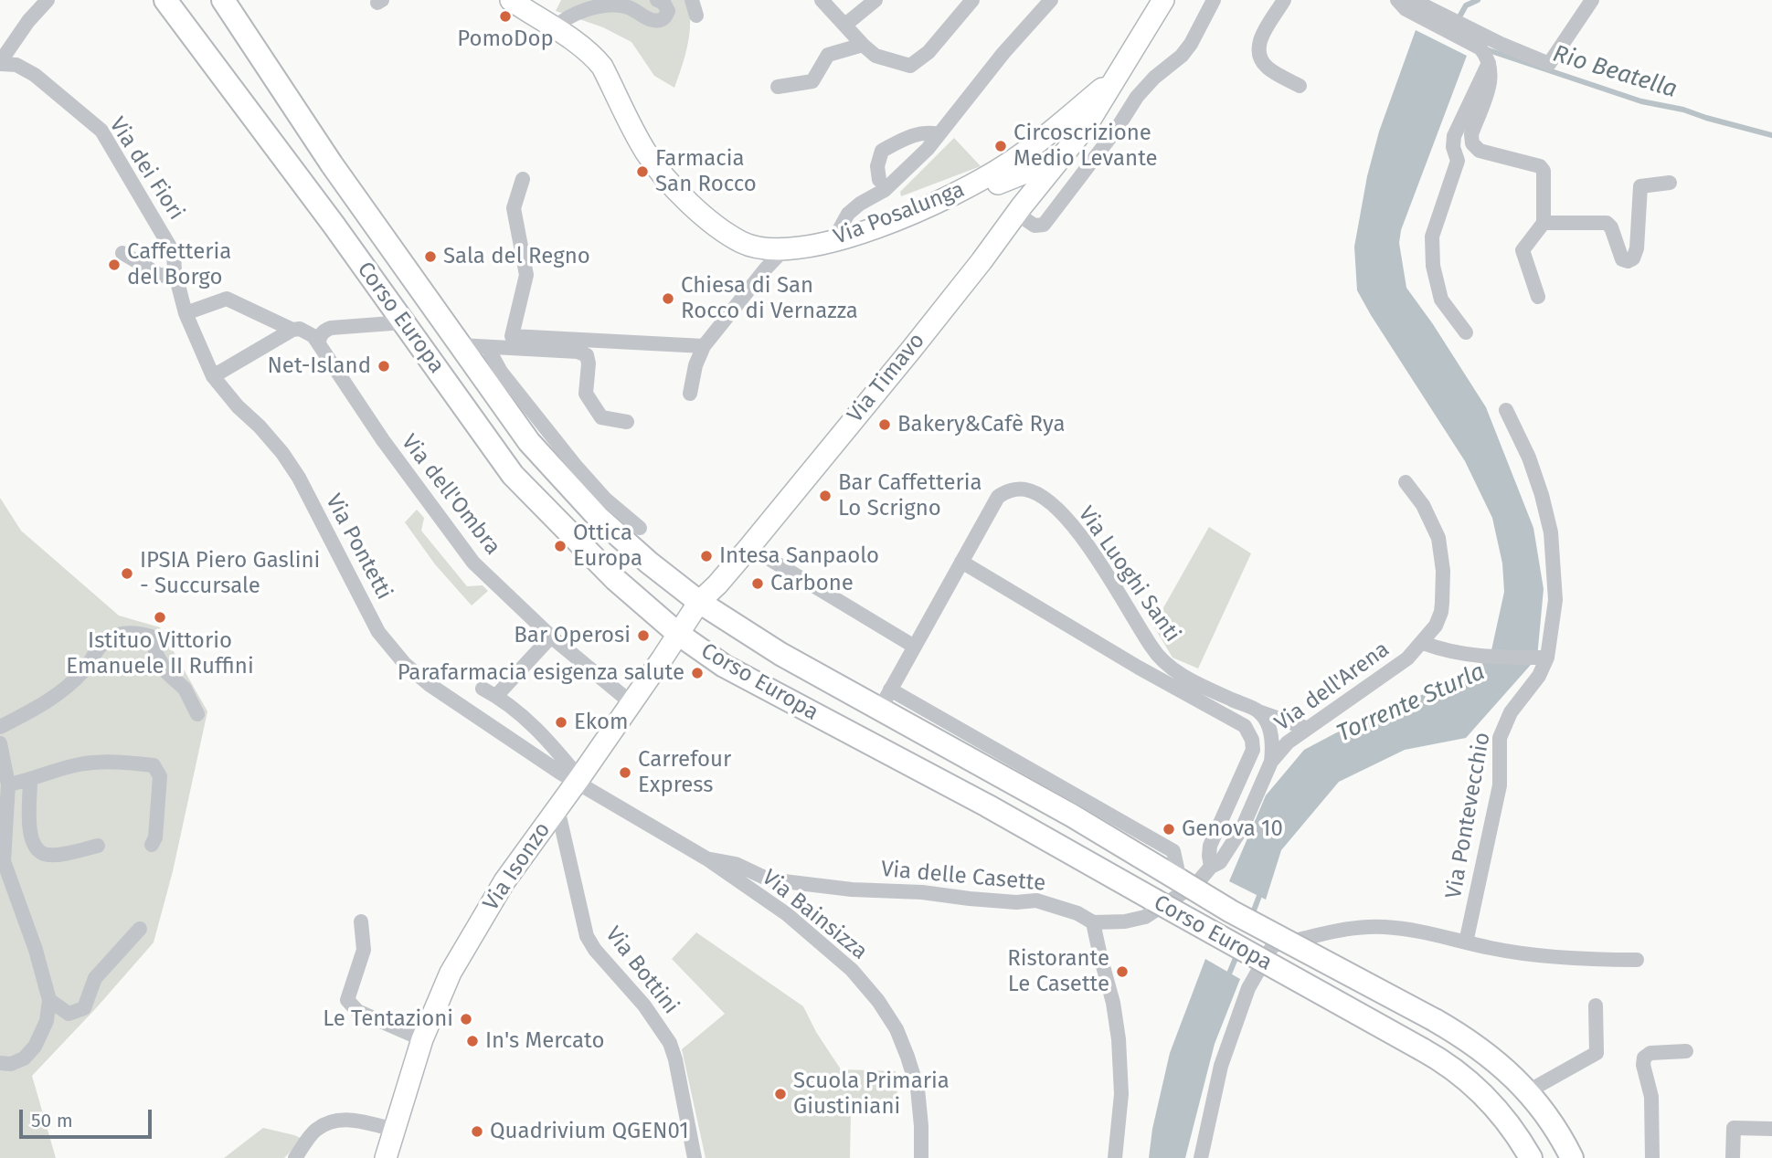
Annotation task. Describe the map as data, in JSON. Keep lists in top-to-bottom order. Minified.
{"streets":{"main road":["Via Posalunga","Corso Europa","Via Timavo","Via Isonzo"],"street":["Via dei Fiori","Via dell'Ombra","Via Pontetti","Via Luoghi Santi","Via dell'Arena","Via Pontevecchio","Via delle Casette","Via Bainsizza","Via Bottini"]},"crossings":[["Via dei Fiori","Via Pontetti"],["Via Posalunga","Via Timavo"],["Corso Europa","Via Timavo"],["Corso Europa","Via Isonzo"],["Via Timavo","Via Isonzo"],["Via dell'Ombra","Via Pontetti"],["Via dell'Ombra","Via Isonzo"],["Via Pontetti","Via Isonzo"],["Via Pontetti","Via Bainsizza"],["Via Luoghi Santi","Via dell'Arena"],["Via dell'Arena","Via delle Casette"],["Via Isonzo","Via Bainsizza"],["Via Isonzo","Via Bottini"],["Via delle Casette","Via Bainsizza"]],"water":["Rio Beatella","Torrente Sturla"],"places":["PomoDop","Circoscrizione Medio Levante","Farmacia San Rocco","Sala del Regno","Caffetteria del Borgo","Chiesa di San Rocco di Vernazza","Net-Island","Bakery&Cafè Rya","Bar Caffetteria Lo Scrigno","Ottica Europa","Intesa Sanpaolo","IPSIA Piero Gaslini - Succursale","Carbone","Istituo Vittorio Emanuele II Ruffini","Bar Operosi","Parafarmacia esigenza salute","Ekom","Carrefour Express","Genova 10","Ristorante Le Casette","Le Tentazioni","In's Mercato","Scuola Primaria Giustiniani","Quadrivium QGEN01"],"scale_bar":"50 m"}
